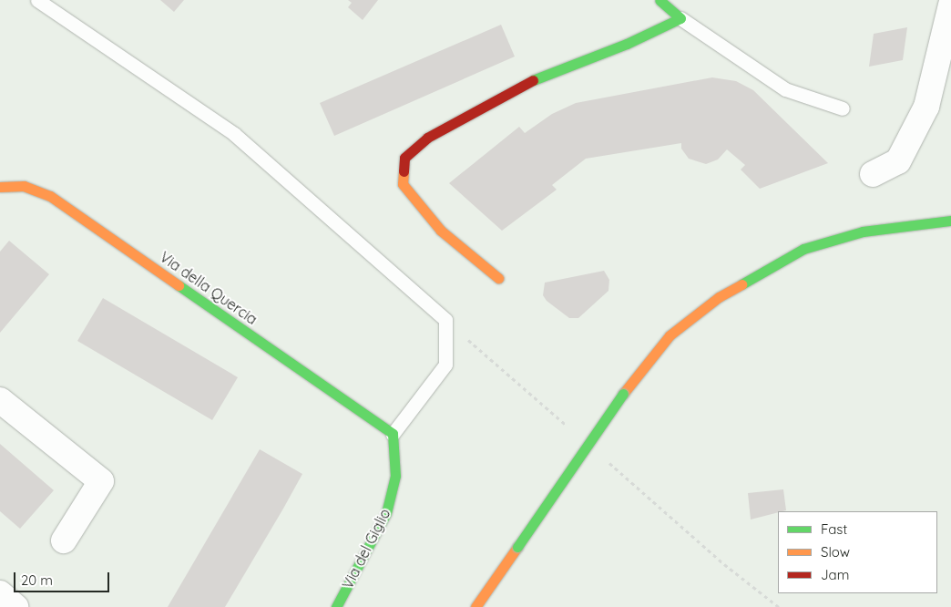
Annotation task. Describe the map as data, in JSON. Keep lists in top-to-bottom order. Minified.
{"streets":{"street":["Via della Quercia","Via del Giglio"]},"crossings":[["Via della Quercia","Via del Giglio"]],"legend":["Fast","Slow","Jam"],"scale_bar":"20 m"}
